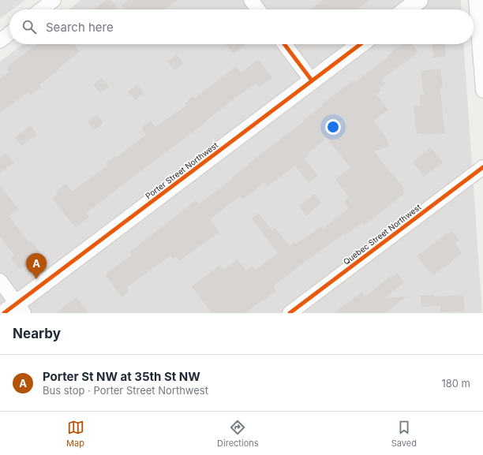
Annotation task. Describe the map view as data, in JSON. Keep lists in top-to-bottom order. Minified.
{"streets":{"street":["Porter Street Northwest","Quebec Street Northwest"]},"page":{"search":"Search here","pins":"A","heading":"Nearby","list":[{"mark":"A","name":"Porter St NW at 35th St NW","note":"Bus stop · Porter Street Northwest","value":"180 m"}],"nav":["Map","Directions","Saved"]}}
